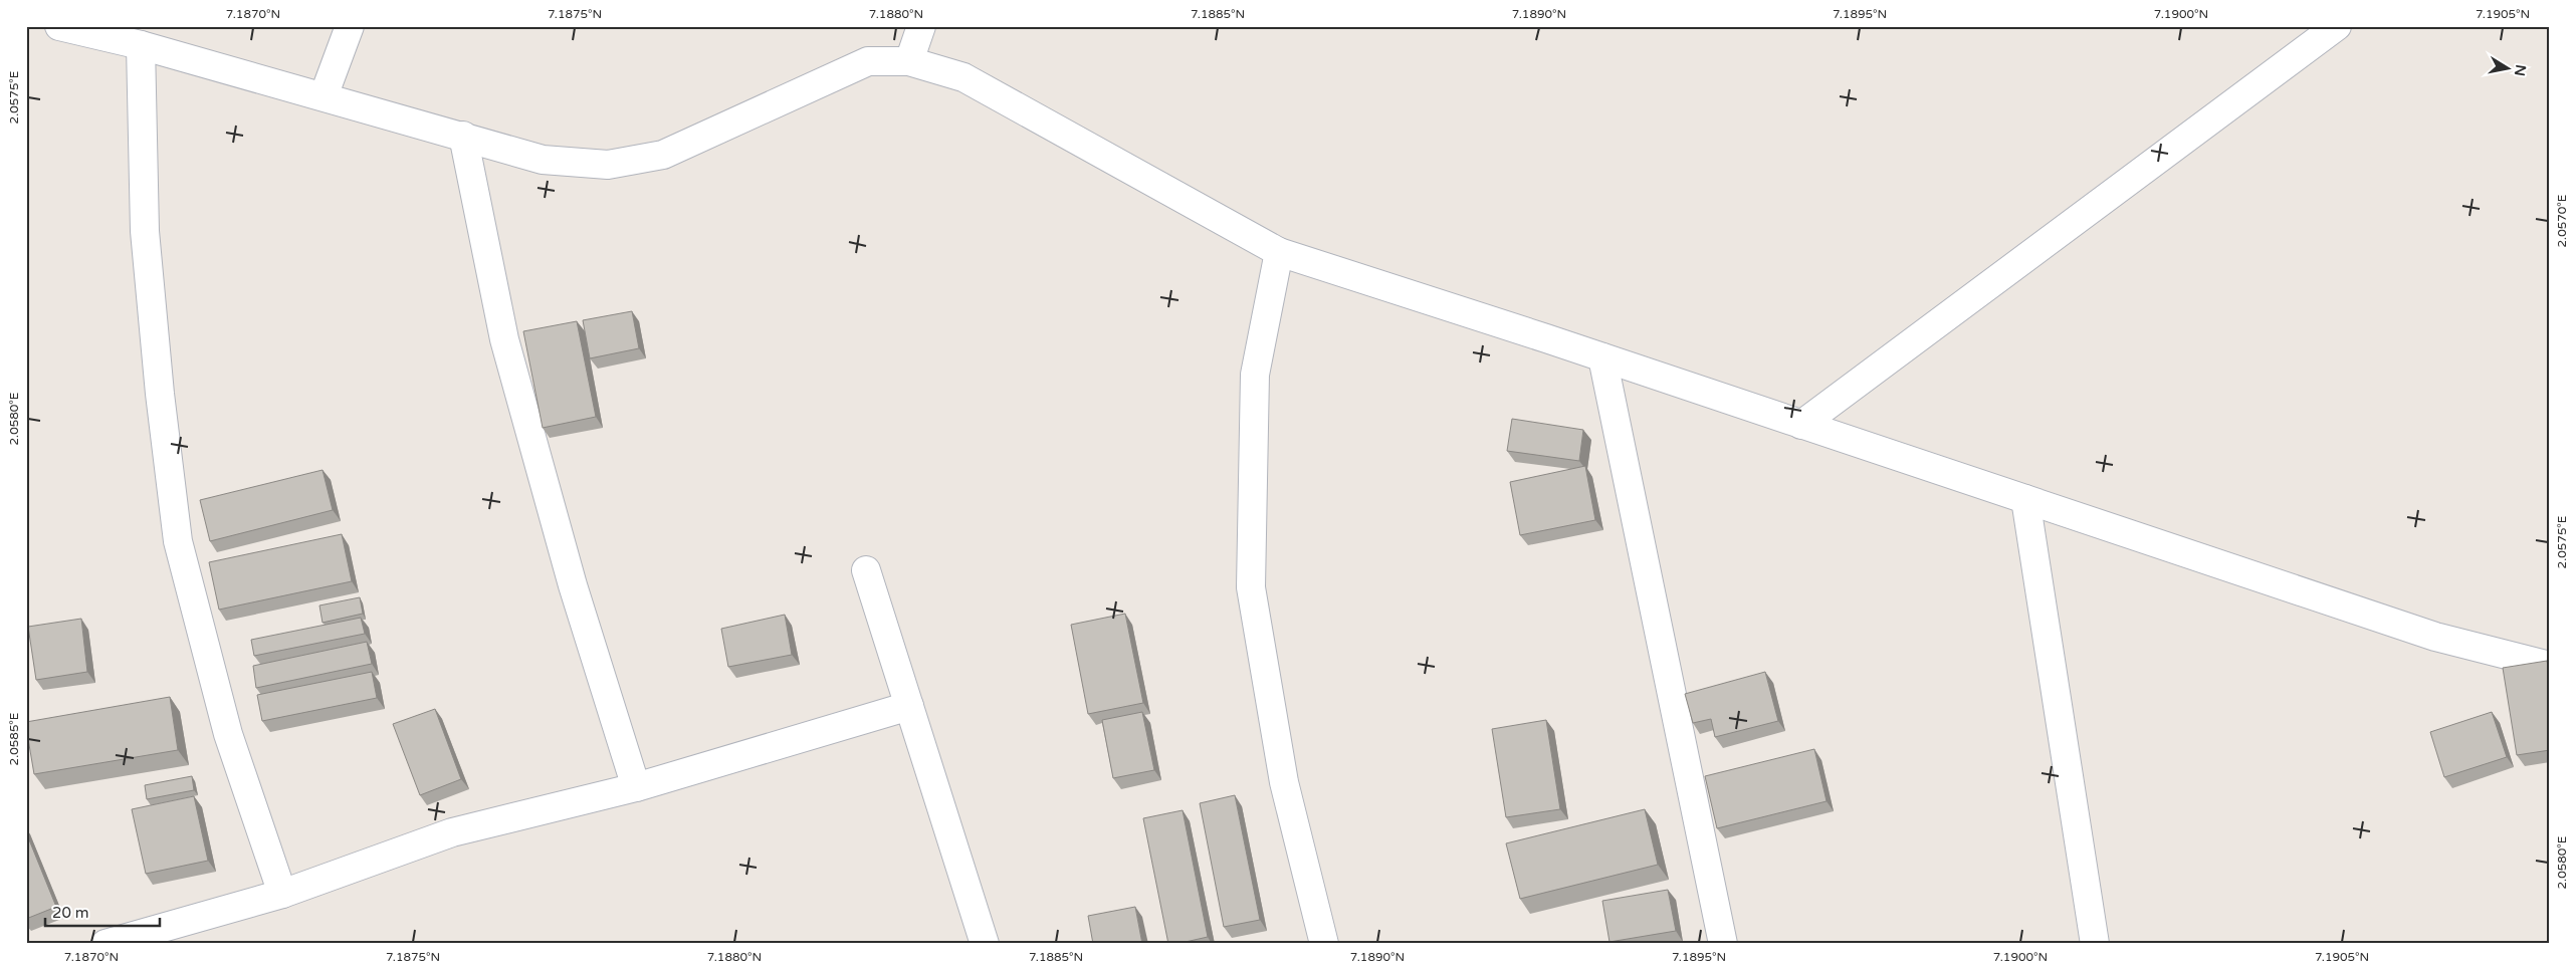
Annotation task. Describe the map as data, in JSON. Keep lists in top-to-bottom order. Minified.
{"scale_bar":"20 m","north":"right","coordinates":["7.1870°N","7.1875°N","7.1880°N","7.1885°N","7.1890°N","7.1895°N","7.1900°N","7.1905°N","2.0575°E","2.0570°E","2.0580°E","2.0585°E"]}
